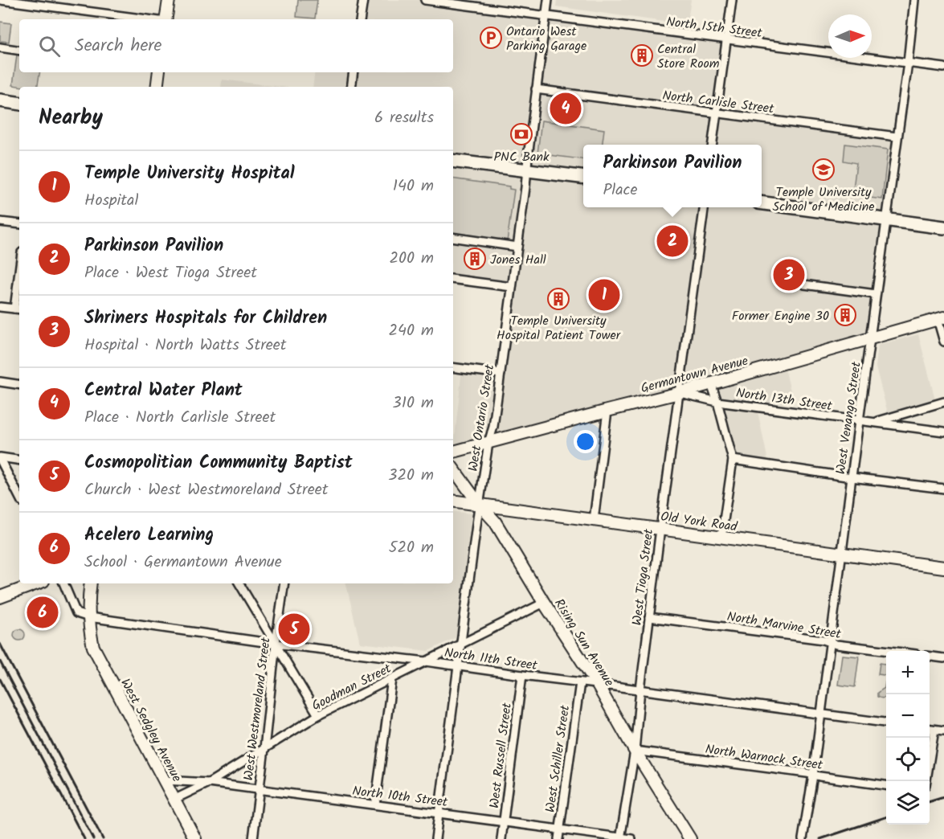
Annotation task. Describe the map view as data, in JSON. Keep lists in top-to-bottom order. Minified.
{"streets":{"street":["North 15th Street","North Carlisle Street","Germantown Avenue","North 13th Street","West Ontario Street","West Venango Street","Old York Road","West Tioga Street","North Marvine Street","Rising Sun Avenue","North 11th Street","Goodman Street","West Westmoreland Street","West Sedgley Avenue","West Russell Street","North Warnock Street","West Schiller Street","North 10th Street"]},"crossings":[["North 15th Street","West Ontario Street"],["North 15th Street","West Venango Street"],["North Carlisle Street","West Ontario Street"],["North Carlisle Street","West Venango Street"],["Germantown Avenue","North 13th Street"],["Germantown Avenue","West Ontario Street"],["Germantown Avenue","West Venango Street"],["Germantown Avenue","West Tioga Street"],["North 13th Street","West Venango Street"],["North 13th Street","West Tioga Street"],["West Ontario Street","Old York Road"],["West Ontario Street","Rising Sun Avenue"],["West Ontario Street","North 11th Street"],["West Ontario Street","Goodman Street"],["West Ontario Street","North 10th Street"],["West Venango Street","Old York Road"],["West Venango Street","North Marvine Street"],["West Venango Street","North 11th Street"],["West Venango Street","North Warnock Street"],["Old York Road","West Tioga Street"],["Old York Road","Rising Sun Avenue"],["West Tioga Street","North Marvine Street"],["West Tioga Street","Rising Sun Avenue"],["West Tioga Street","North 11th Street"],["West Tioga Street","North Warnock Street"],["West Tioga Street","North 10th Street"],["Rising Sun Avenue","North 11th Street"],["Rising Sun Avenue","Goodman Street"],["Rising Sun Avenue","North Warnock Street"],["North 11th Street","Goodman Street"],["North 11th Street","West Westmoreland Street"],["North 11th Street","West Sedgley Avenue"],["North 11th Street","West Russell Street"],["North 11th Street","West Schiller Street"],["Goodman Street","West Westmoreland Street"],["Goodman Street","West Sedgley Avenue"],["Goodman Street","North 10th Street"],["West Westmoreland Street","North 10th Street"],["West Sedgley Avenue","North 10th Street"],["West Russell Street","North 10th Street"],["West Schiller Street","North 10th Street"]],"places":{"parking":["Ontario West Parking Garage"],"building":["Central Store Room","Jones Hall","Temple University Hospital Patient Tower","Former Engine 30"],"bank":["PNC Bank"],"school or university":["Temple University School of Medicine"]},"north":"right","page":{"search":"Search here","heading":["Nearby","6 results"],"pins":["4","2","3","1","6","5"],"popup":["Parkinson Pavilion","Place"],"list":[{"mark":"1","name":"Temple University Hospital","note":"Hospital","value":"140 m"},{"mark":"2","name":"Parkinson Pavilion","note":"Place · West Tioga Street","value":"200 m"},{"mark":"3","name":"Shriners Hospitals for Children","note":"Hospital · North Watts Street","value":"240 m"},{"mark":"4","name":"Central Water Plant","note":"Place · North Carlisle Street","value":"310 m"},{"mark":"5","name":"Cosmopolitian Community Baptist","note":"Church · West Westmoreland Street","value":"320 m"},{"mark":"6","name":"Acelero Learning","note":"School · Germantown Avenue","value":"520 m"}],"map_buttons":["+","−"]}}
